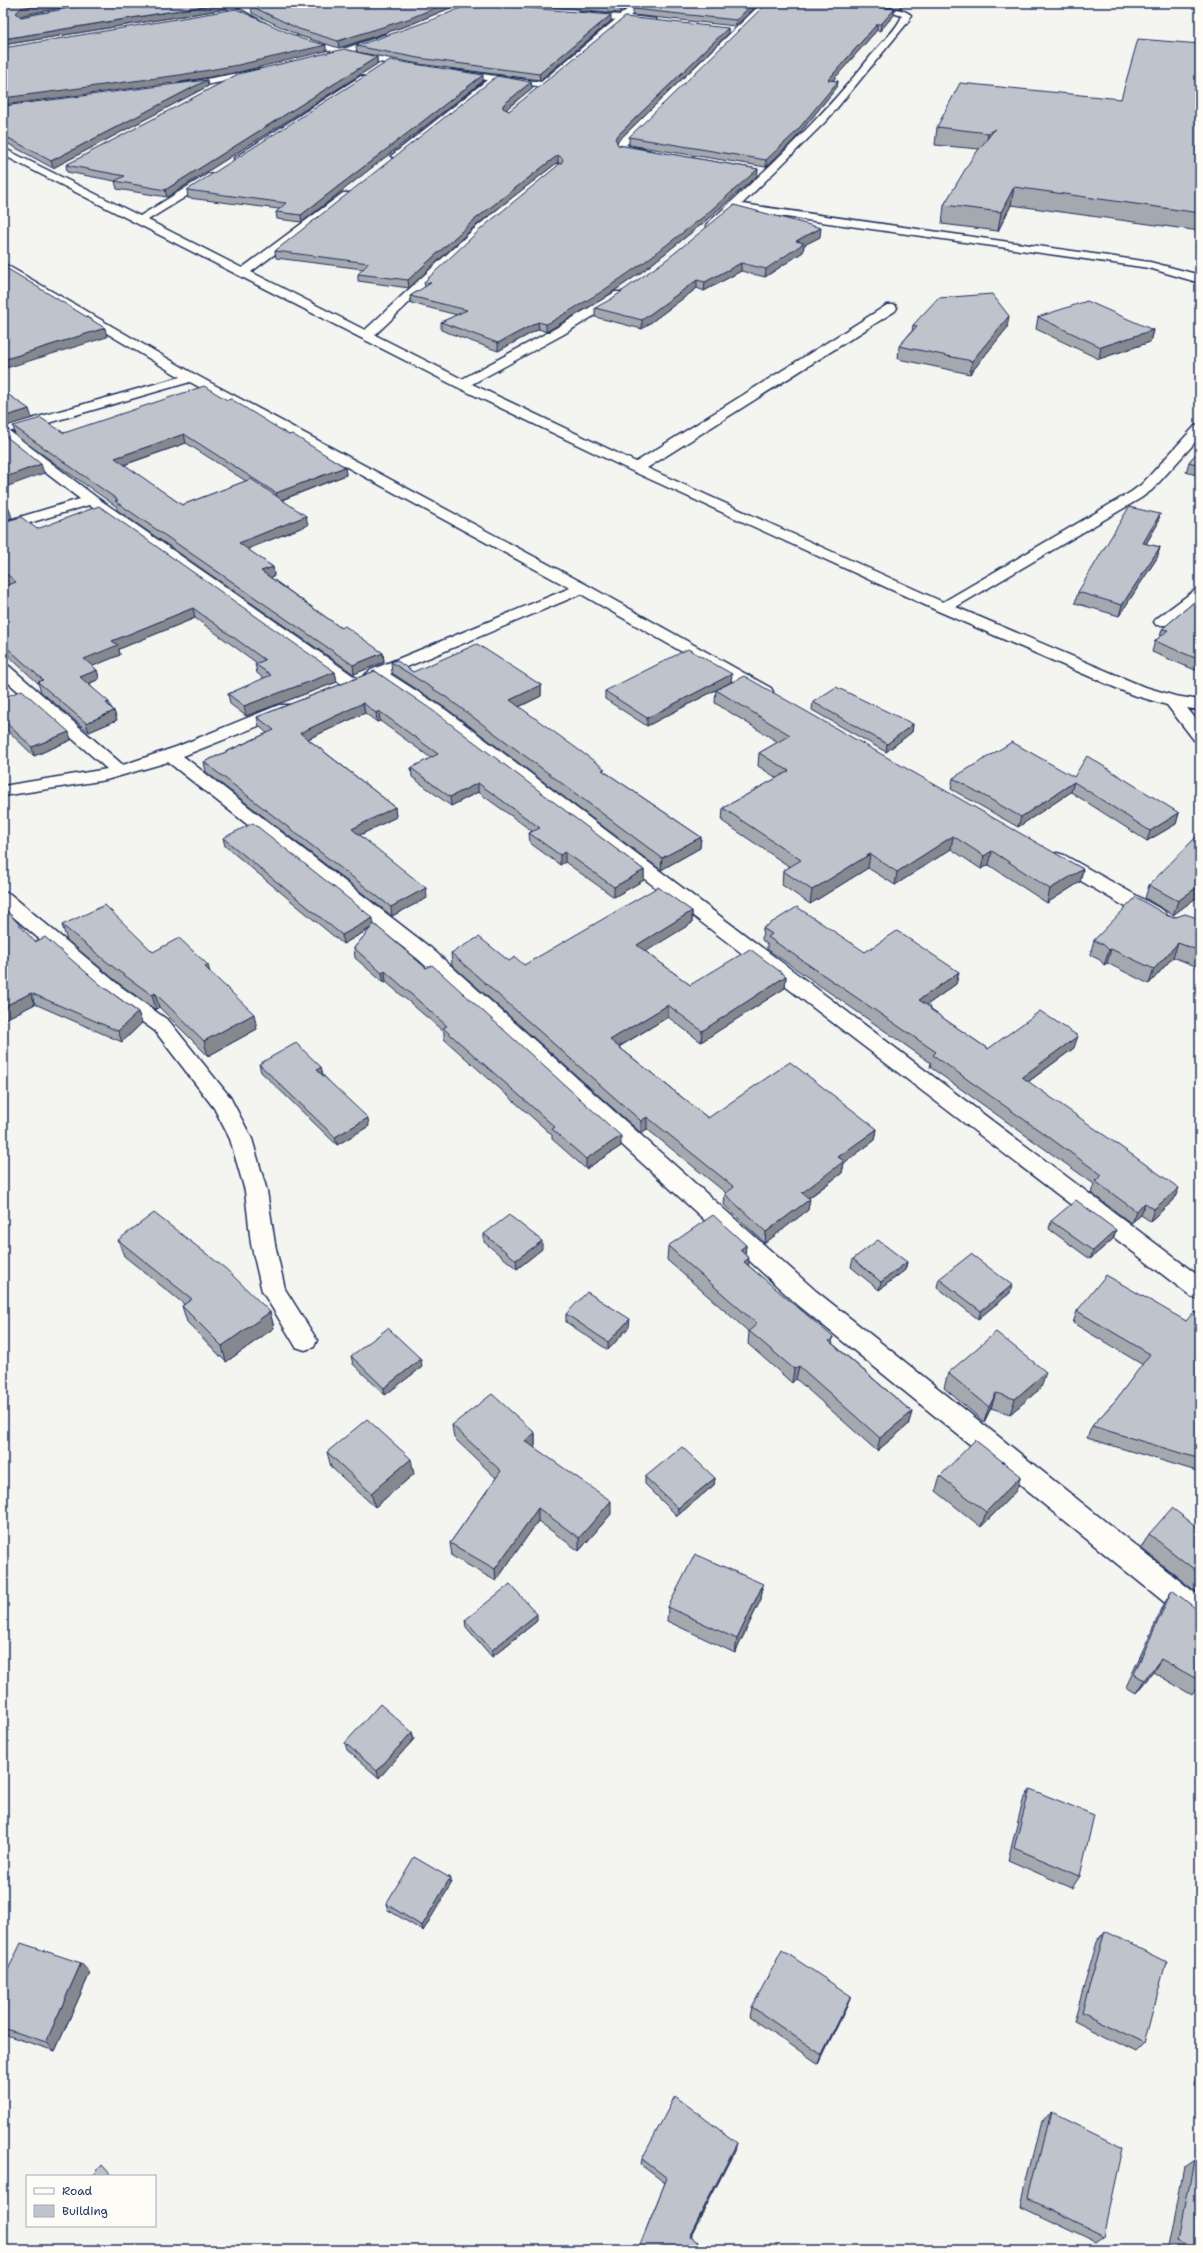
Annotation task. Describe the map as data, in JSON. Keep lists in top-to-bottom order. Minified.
{"legend":["Road","Building"]}
